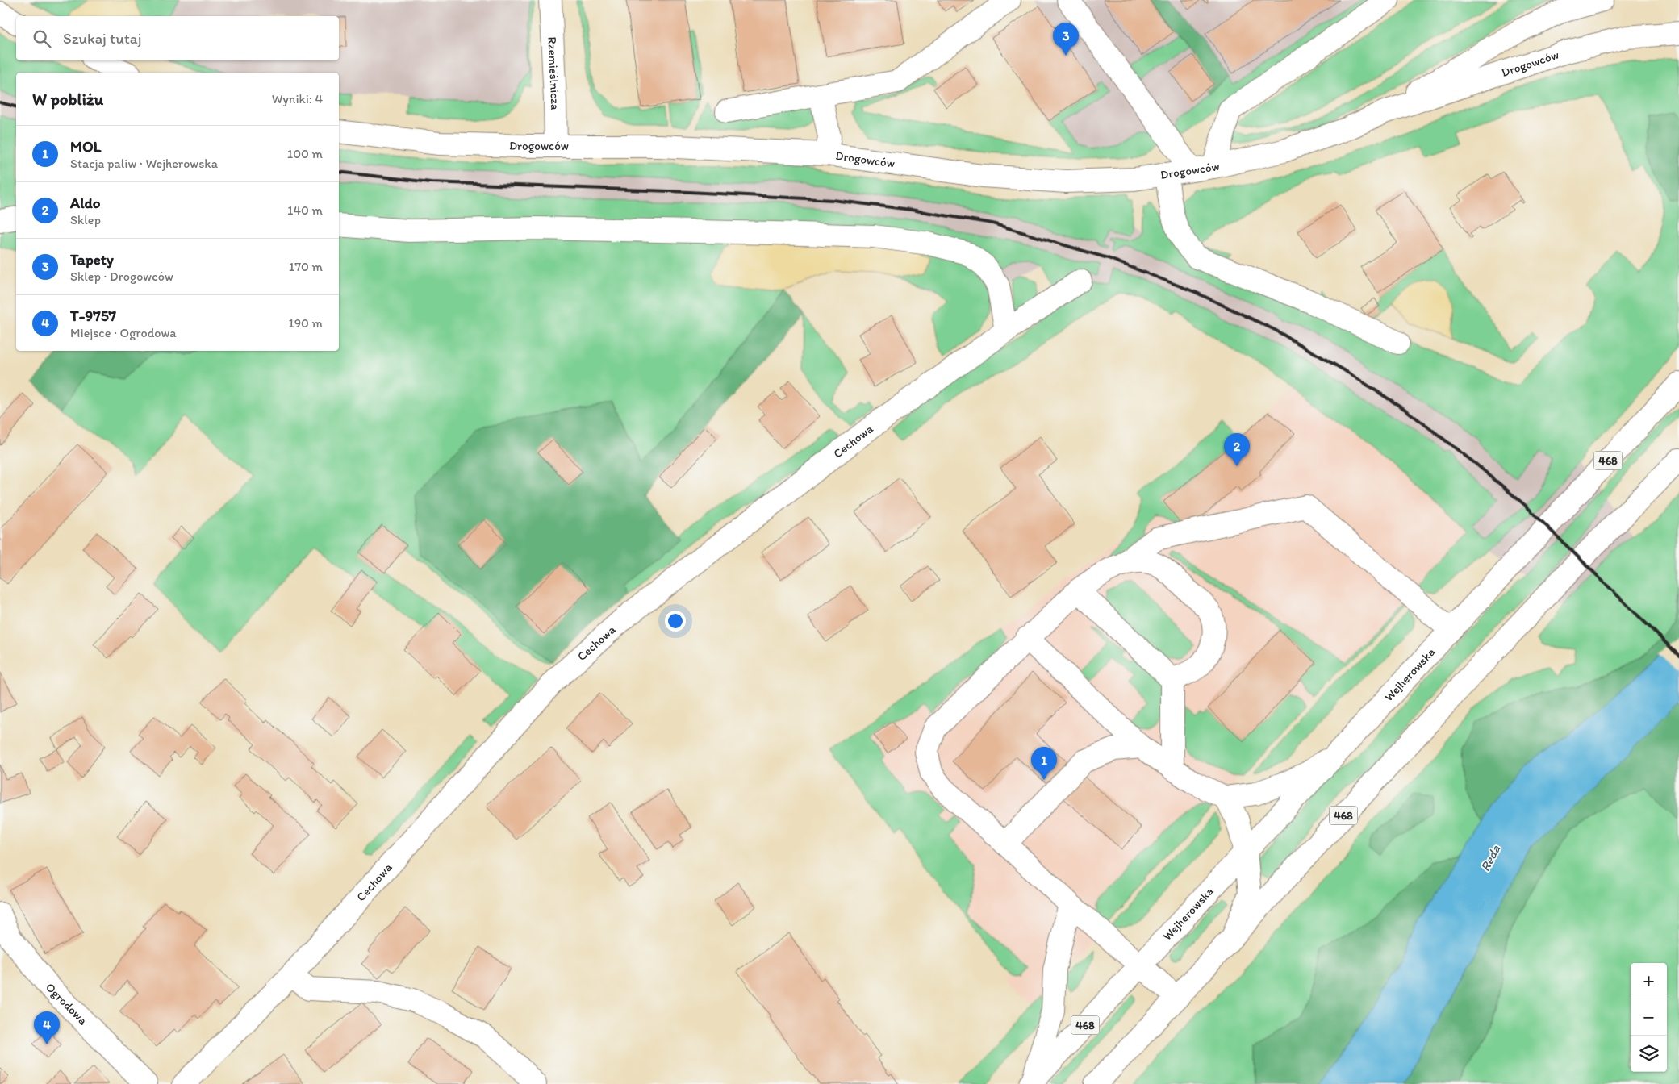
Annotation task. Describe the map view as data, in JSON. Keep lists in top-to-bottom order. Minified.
{"streets":{"street":["Drogowców","Rzemieślnicza","Cechowa","468","Wejherowska","Ogrodowa"]},"crossings":[["Drogowców","Rzemieślnicza"]],"water":["Reda"],"page":{"search":"Szukaj tutaj","pins":["3","2","1","4"],"heading":["W pobliżu","Wyniki: 4"],"list":[{"mark":"1","name":"MOL","note":"Stacja paliw · Wejherowska","value":"100 m"},{"mark":"2","name":"Aldo","note":"Sklep","value":"140 m"},{"mark":"3","name":"Tapety","note":"Sklep · Drogowców","value":"170 m"},{"mark":"4","name":"T-9757","note":"Miejsce · Ogrodowa","value":"190 m"}],"map_buttons":["+","−"]}}
